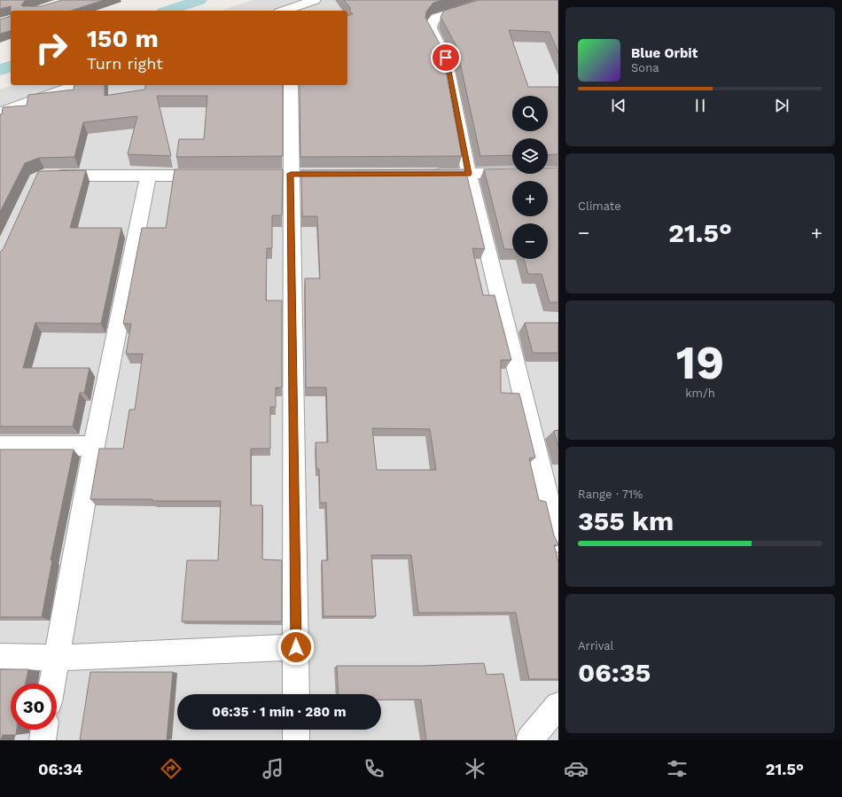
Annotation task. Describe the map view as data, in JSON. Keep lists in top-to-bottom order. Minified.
{"page":{"turn":["150 m","Turn right"],"song":["Blue Orbit","Sona"],"map_buttons":["+","−"],"tile":["Climate",["19","km/h"],["Range · 71%","355 km"],["Arrival","06:35"]],"heat":["−","21.5°","+"],"limit":"30","trip":"06:35 · 1 min · 280 m","tabs":["06:34","21.5°"]}}
